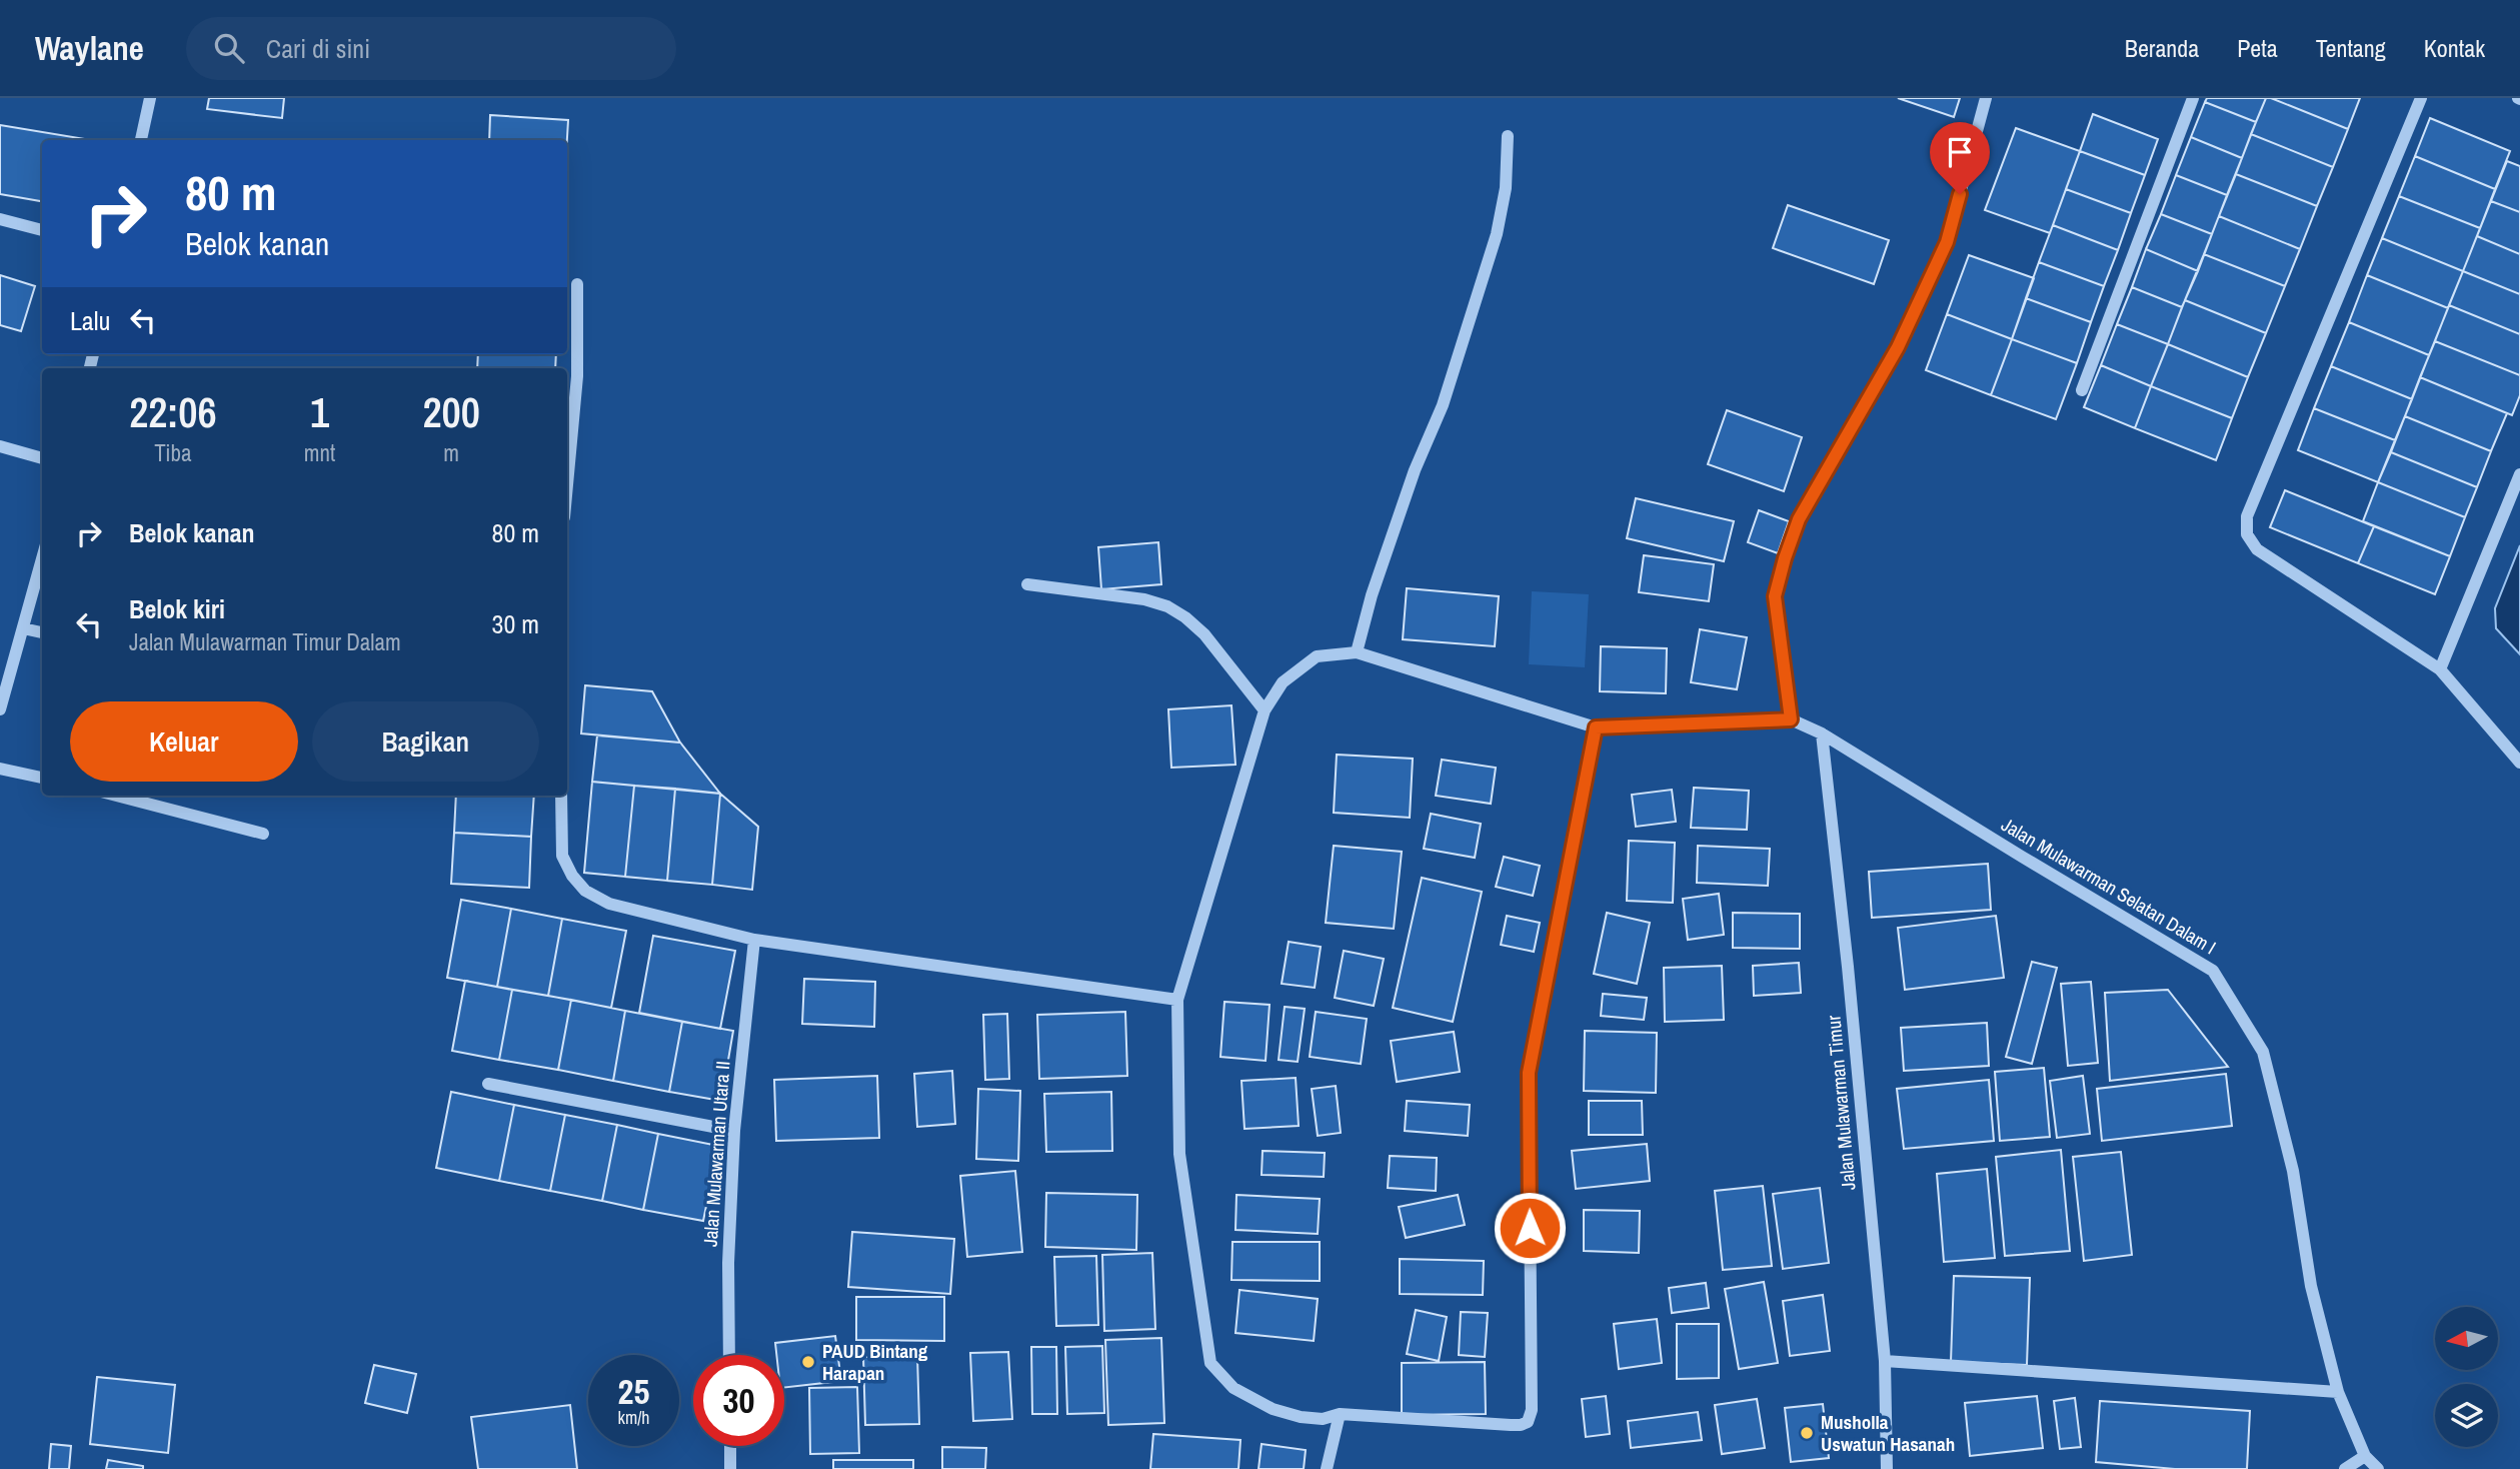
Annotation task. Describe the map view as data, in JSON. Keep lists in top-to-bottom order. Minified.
{"streets":{"street":["Jalan Mulawarman Selatan Dalam I","Jalan Mulawarman Timur","Jalan Mulawarman Utara II"]},"crossings":[["Jalan Mulawarman Selatan Dalam I","Jalan Mulawarman Timur"]],"places":["PAUD Bintang Harapan","Musholla Uswatun Hasanah"],"north":"left","page":{"header":"Waylane","search":"Cari di sini","nav":["Beranda","Peta","Tentang","Kontak"],"turn":["80 m","Belok kanan"],"then":"Lalu","eta":["22:06","Tiba","1","mnt","200","m"],"list":[{"name":"Belok kanan","value":"80 m"},{"name":"Belok kiri","note":"Jalan Mulawarman Timur Dalam","value":"30 m"}],"buttons":["Keluar","Bagikan"],"speed":"25 km/h","limit":"30"}}
